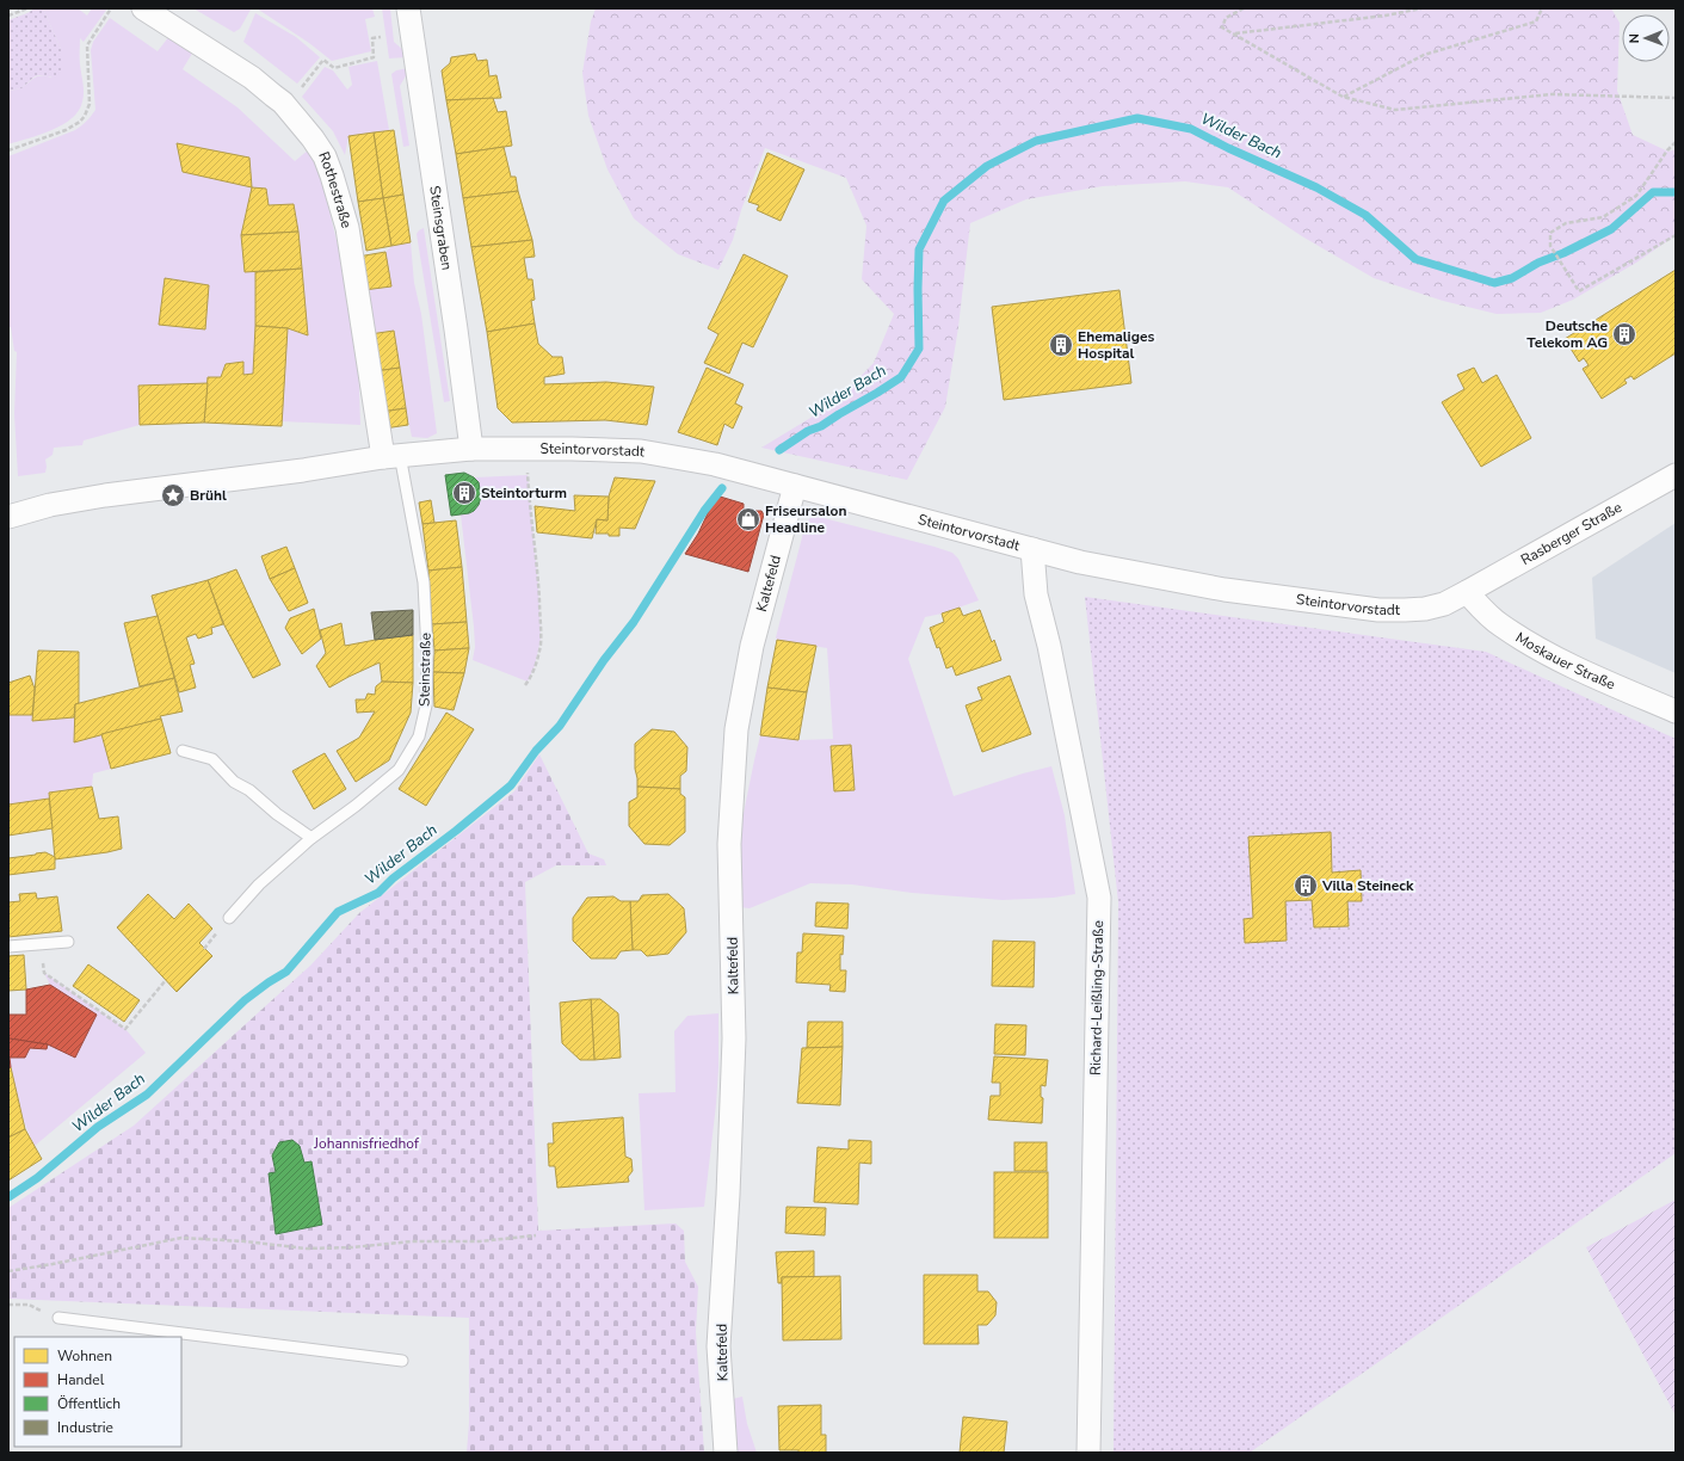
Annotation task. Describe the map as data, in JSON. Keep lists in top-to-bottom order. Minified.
{"streets":{"street":["Rothestraße","Steinsgraben","Steintorvorstadt","Rasberger Straße","Kaltefeld","Moskauer Straße","Richard-Leißling-Straße"],"lane":["Steinstraße"]},"crossings":[["Rothestraße","Steinstraße"],["Steinsgraben","Steintorvorstadt"],["Steintorvorstadt","Rasberger Straße"],["Steintorvorstadt","Kaltefeld"],["Steintorvorstadt","Moskauer Straße"],["Steintorvorstadt","Richard-Leißling-Straße"],["Rasberger Straße","Moskauer Straße"]],"water":["Wilder Bach"],"parks":["Johannisfriedhof"],"places":{"building":["Deutsche Telekom AG","Ehemaliges Hospital","Steintorturm","Villa Steineck"],"place":["Brühl"],"shop":["Friseursalon Headline"]},"legend":["Wohnen","Handel","Öffentlich","Industrie"],"north":"left"}
